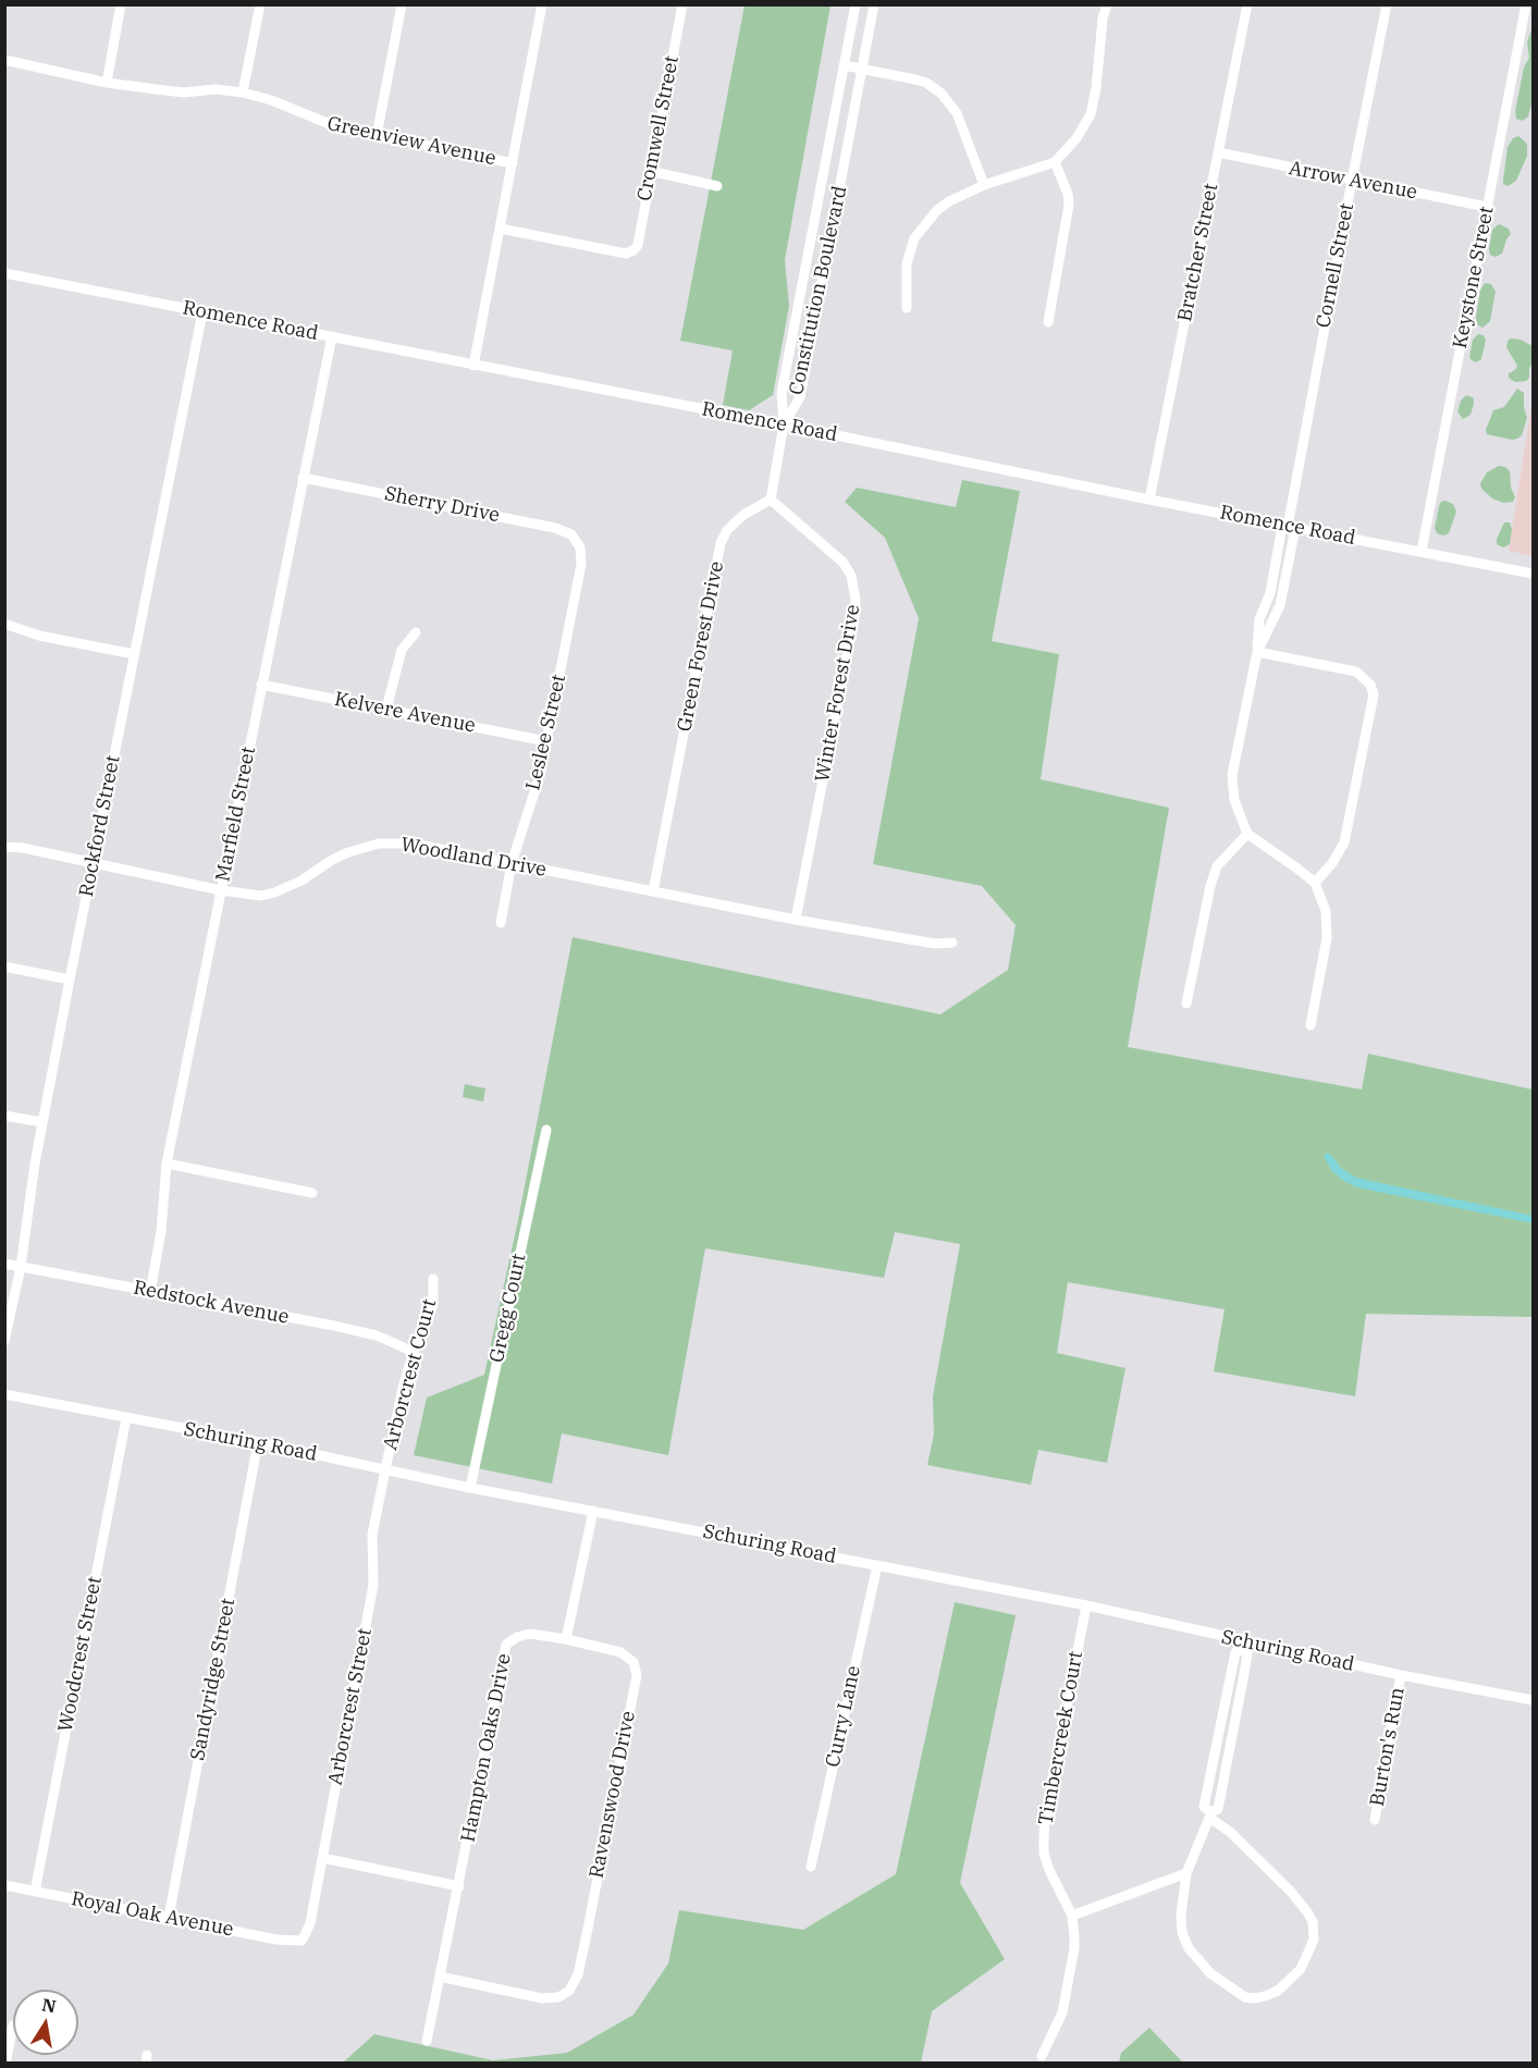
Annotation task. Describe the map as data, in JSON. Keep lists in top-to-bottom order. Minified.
{"streets":{"street":["Cromwell Street","Greenview Avenue","Arrow Avenue","Bratcher Street","Cornell Street","Keystone Street","Constitution Boulevard","Romence Road","Sherry Drive","Green Forest Drive","Winter Forest Drive","Kelvere Avenue","Leslee Street","Marfield Street","Rockford Street","Woodland Drive","Redstock Avenue","Gregg Court","Arborcrest Court","Schuring Road","Woodcrest Street","Sandyridge Street","Arborcrest Street","Curry Lane","Timbercreek Court","Burton's Run","Hampton Oaks Drive","Ravenswood Drive","Royal Oak Avenue"]},"crossings":[["Arrow Avenue","Bratcher Street"],["Arrow Avenue","Cornell Street"],["Arrow Avenue","Keystone Street"],["Bratcher Street","Romence Road"],["Cornell Street","Romence Road"],["Keystone Street","Romence Road"],["Constitution Boulevard","Romence Road"],["Romence Road","Marfield Street"],["Romence Road","Rockford Street"],["Sherry Drive","Leslee Street"],["Sherry Drive","Marfield Street"],["Green Forest Drive","Winter Forest Drive"],["Green Forest Drive","Woodland Drive"],["Winter Forest Drive","Woodland Drive"],["Kelvere Avenue","Leslee Street"],["Kelvere Avenue","Marfield Street"],["Leslee Street","Woodland Drive"],["Marfield Street","Woodland Drive"],["Marfield Street","Redstock Avenue"],["Rockford Street","Woodland Drive"],["Rockford Street","Redstock Avenue"],["Redstock Avenue","Arborcrest Court"],["Gregg Court","Schuring Road"],["Arborcrest Court","Schuring Road"],["Arborcrest Court","Arborcrest Street"],["Schuring Road","Woodcrest Street"],["Schuring Road","Sandyridge Street"],["Schuring Road","Arborcrest Street"],["Schuring Road","Curry Lane"],["Schuring Road","Timbercreek Court"],["Schuring Road","Burton's Run"],["Woodcrest Street","Royal Oak Avenue"],["Sandyridge Street","Royal Oak Avenue"],["Arborcrest Street","Royal Oak Avenue"],["Hampton Oaks Drive","Ravenswood Drive"]],"north":"top"}
